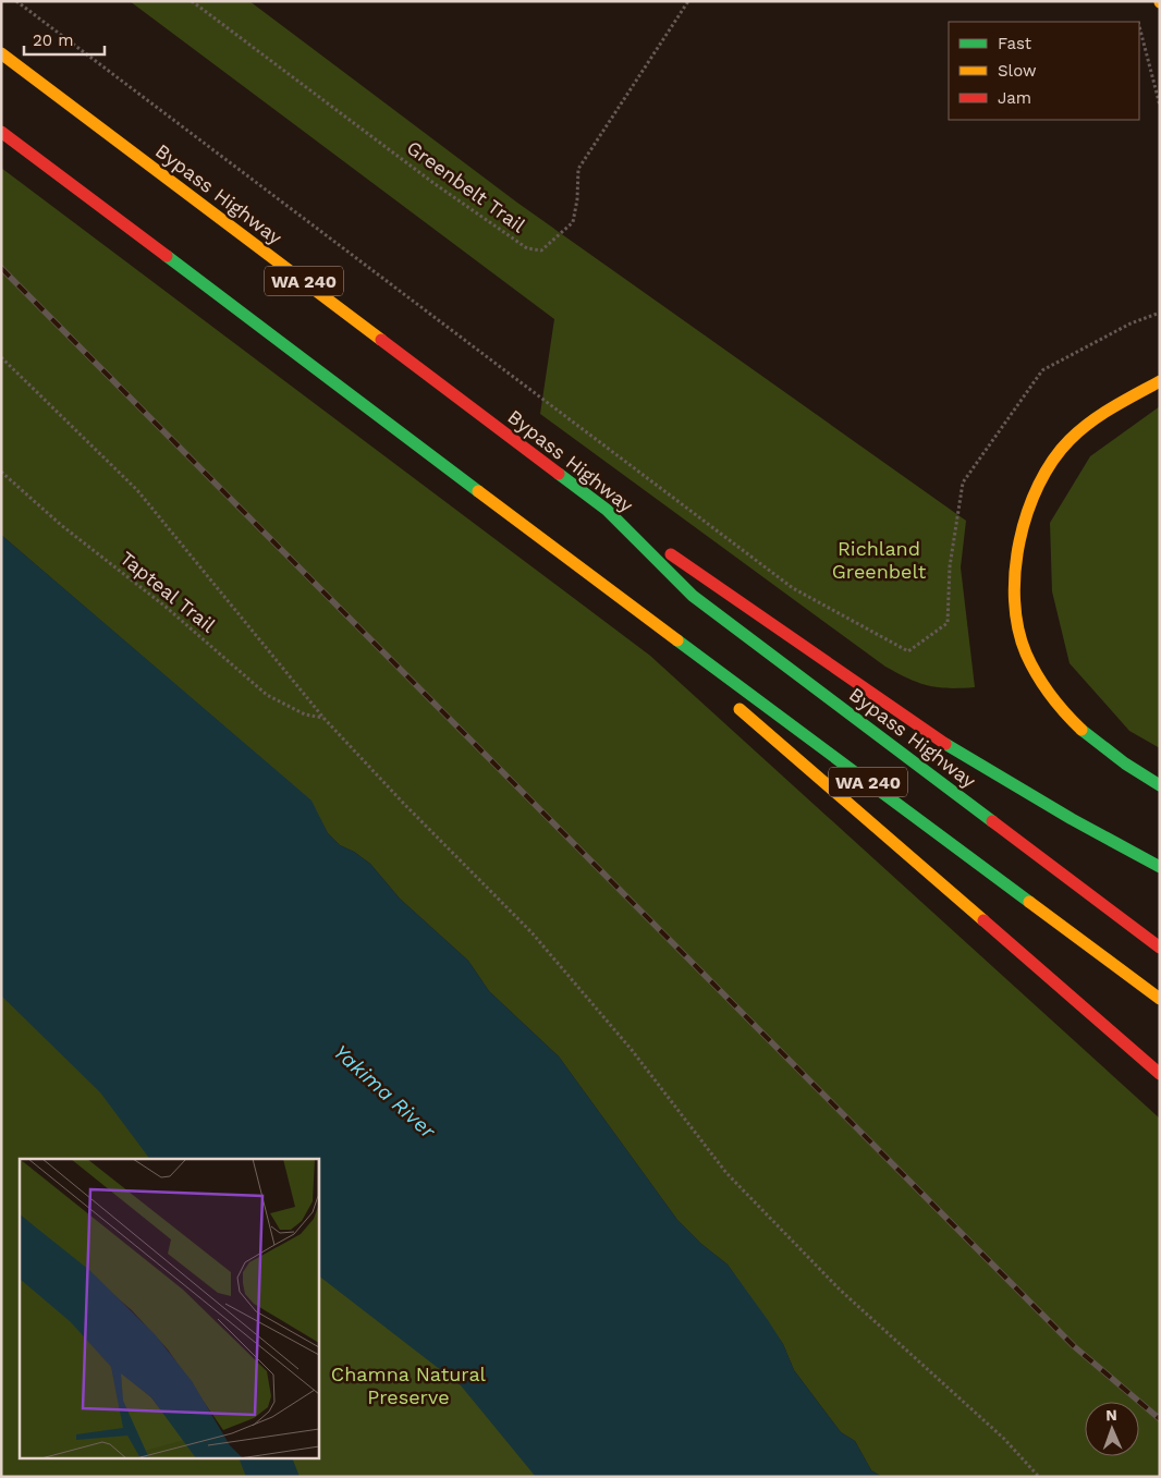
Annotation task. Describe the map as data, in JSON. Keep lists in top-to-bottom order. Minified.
{"streets":{"highway":["Bypass Highway","WA 240"],"path":["Greenbelt Trail","Tapteal Trail"]},"crossings":[["Bypass Highway","WA 240"]],"water":["Yakima River"],"parks":["Richland Greenbelt","Chamna Natural Preserve"],"legend":["Fast","Slow","Jam"],"scale_bar":"20 m","north":"top"}
